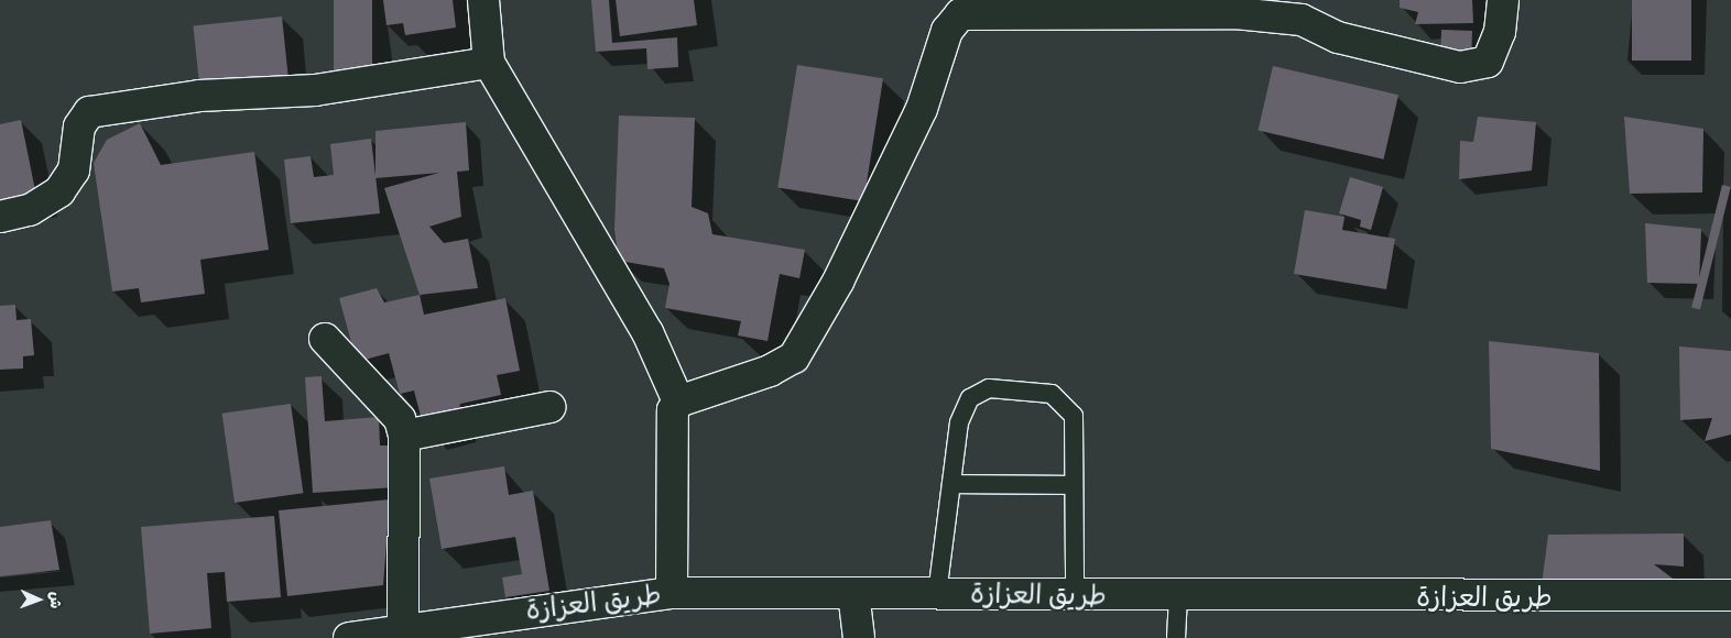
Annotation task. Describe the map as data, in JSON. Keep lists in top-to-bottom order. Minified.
{"streets":{"street":["طريق العزازة"]},"north":"right"}
